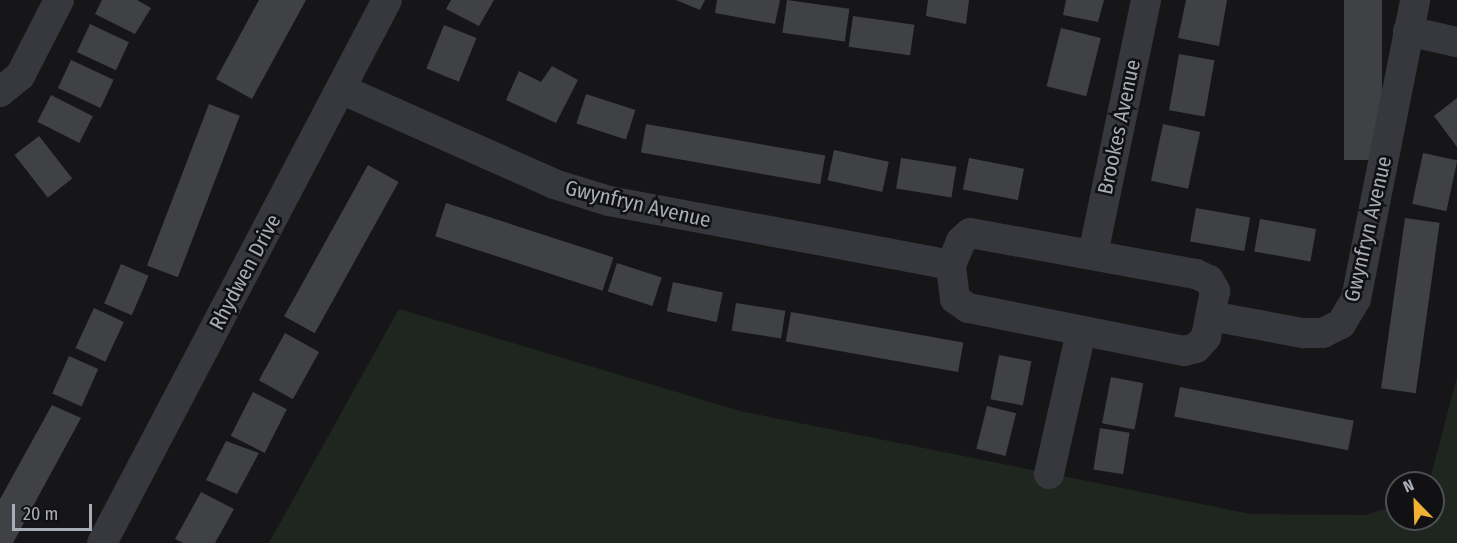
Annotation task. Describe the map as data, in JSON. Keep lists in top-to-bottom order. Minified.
{"streets":{"street":["Brookes Avenue","Gwynfryn Avenue","Rhydwen Drive"]},"crossings":[["Gwynfryn Avenue","Rhydwen Drive"]],"scale_bar":"20 m","north":"top left"}
